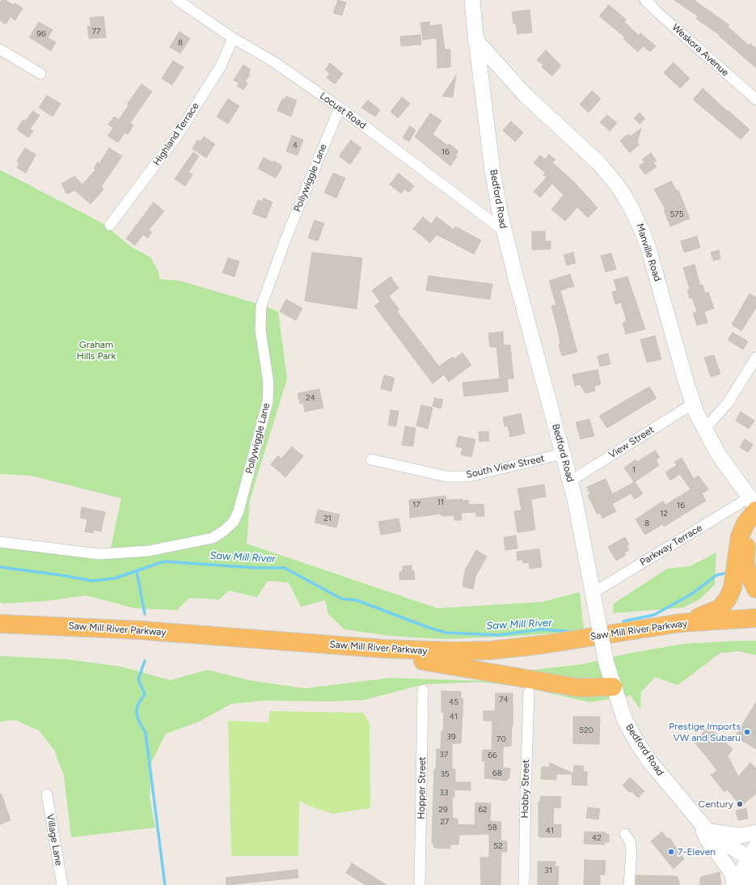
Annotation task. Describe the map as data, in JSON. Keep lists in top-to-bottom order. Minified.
{"streets":{"highway":["Saw Mill River Parkway"],"main road":["Bedford Road","Manville Road"],"street":["Weskora Avenue","Locust Road","Highland Terrace","Pollywiggle Lane","View Street","South View Street","Parkway Terrace","Hopper Street","Hobby Street","Village Lane"]},"crossings":[["Locust Road","Highland Terrace"],["Locust Road","Pollywiggle Lane"],["Locust Road","Bedford Road"],["Bedford Road","Manville Road"],["Bedford Road","View Street"],["Bedford Road","South View Street"],["Bedford Road","Parkway Terrace"],["Manville Road","View Street"],["Manville Road","Parkway Terrace"]],"water":["Saw Mill River"],"parks":["Graham Hills Park"],"places":["Prestige Imports VW and Subaru","Century","7-Eleven"],"house_numbers":["77","96","8","4","16","575","24","1","11","17","16","12","21","8","74","45","41","520","39","70","37","66","68","35","33","29","62","27","58","41","42","52","31"]}
